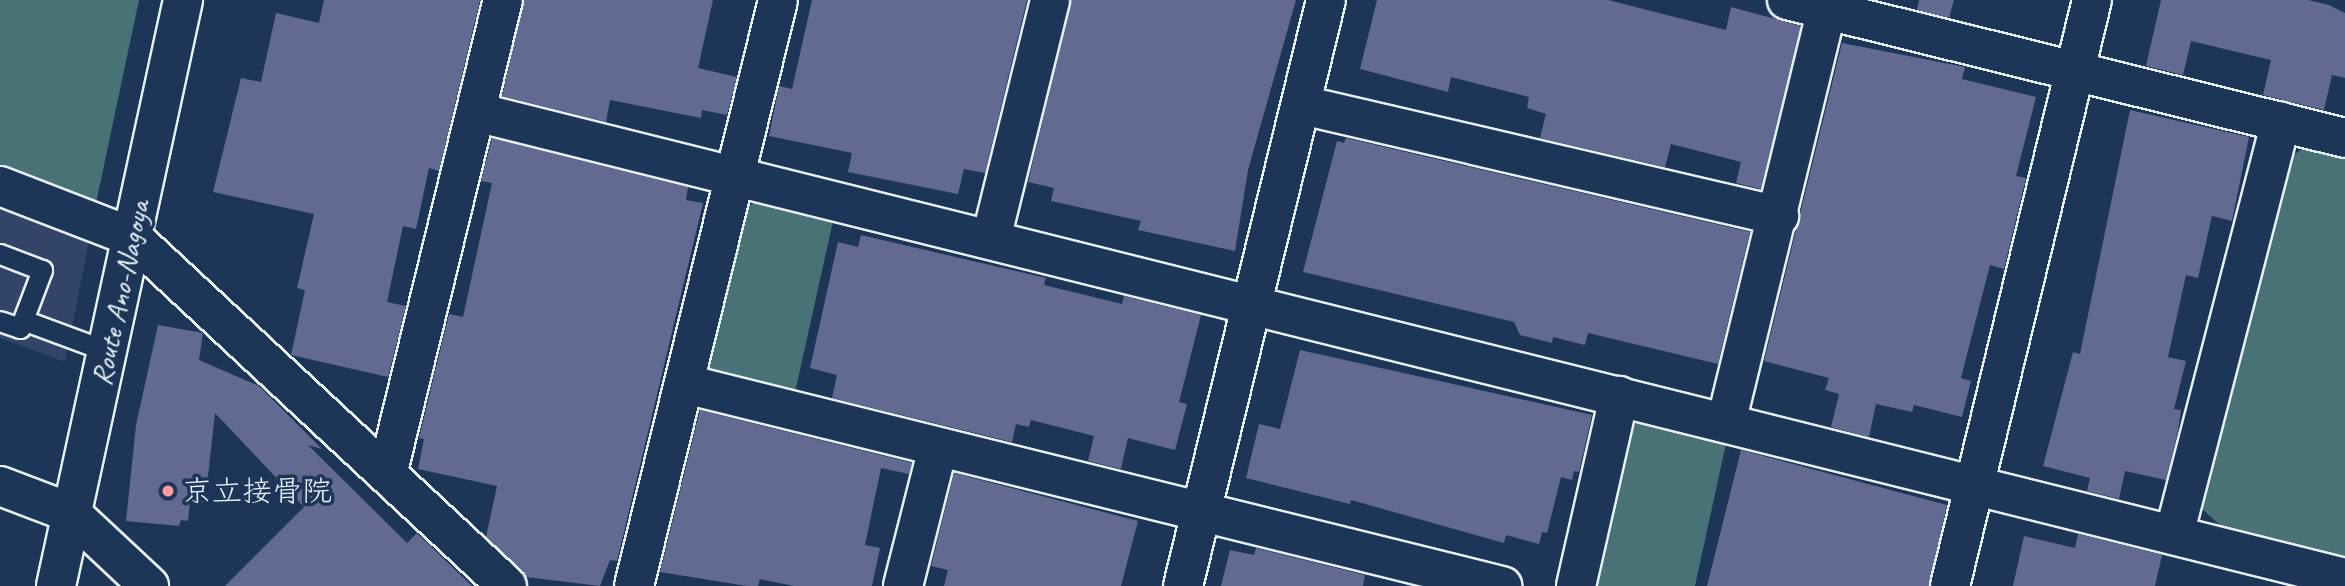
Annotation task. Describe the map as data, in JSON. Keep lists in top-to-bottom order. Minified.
{"streets":{"street":["Route Ano-Nagoya"]},"places":["京立接骨院"]}
